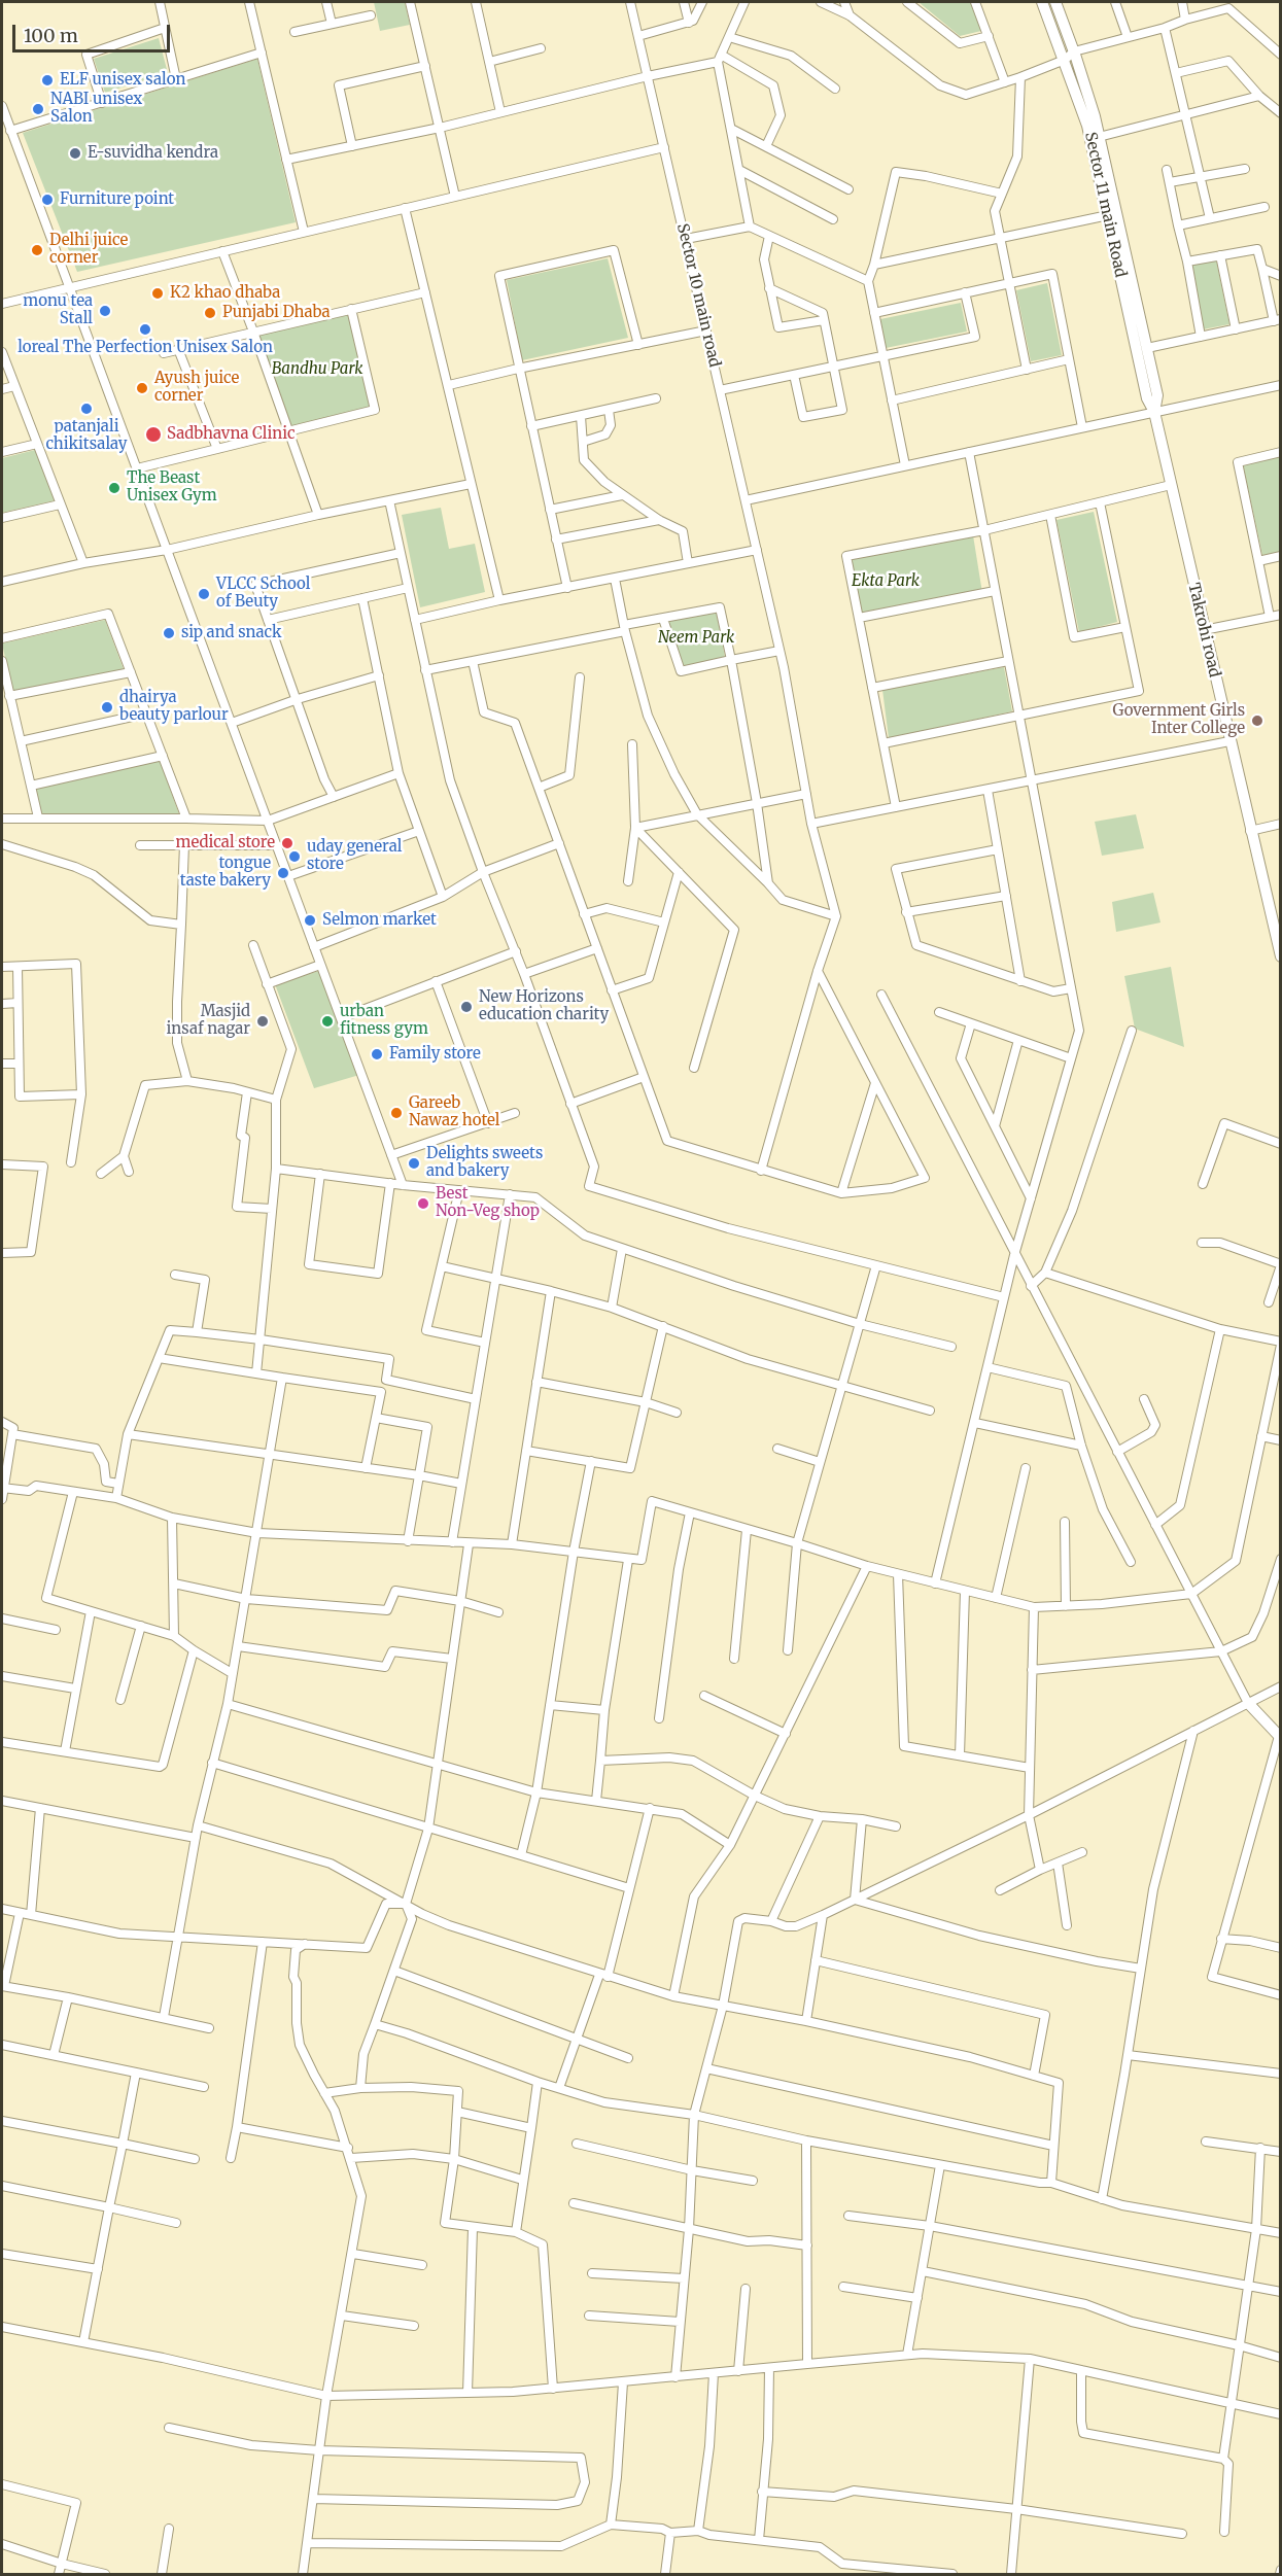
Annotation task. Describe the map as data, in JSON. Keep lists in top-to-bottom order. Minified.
{"streets":{"street":["Sector 11 main Road","Sector 10 main road","Takrohi road"]},"crossings":[["Sector 11 main Road","Takrohi road"]],"parks":["Bandhu Park","Ekta Park","Neem Park"],"places":["ELF unisex salon","NABI unisex Salon","E-suvidha kendra","Furniture point","Delhi juice corner","K2 khao dhaba","monu tea Stall","Punjabi Dhaba","loreal The Perfection Unisex Salon","Ayush juice corner","patanjali chikitsalay","Sadbhavna Clinic","The Beast Unisex Gym","VLCC School of Beuty","sip and snack","dhairya beauty parlour","Government Girls Inter College","medical store","uday general store","tongue taste bakery","Selmon market","New Horizons education charity","Masjid insaf nagar","urban fitness gym","Family store","Gareeb Nawaz hotel","Delights sweets and bakery","Best Non-Veg shop"],"scale_bar":"100 m"}
